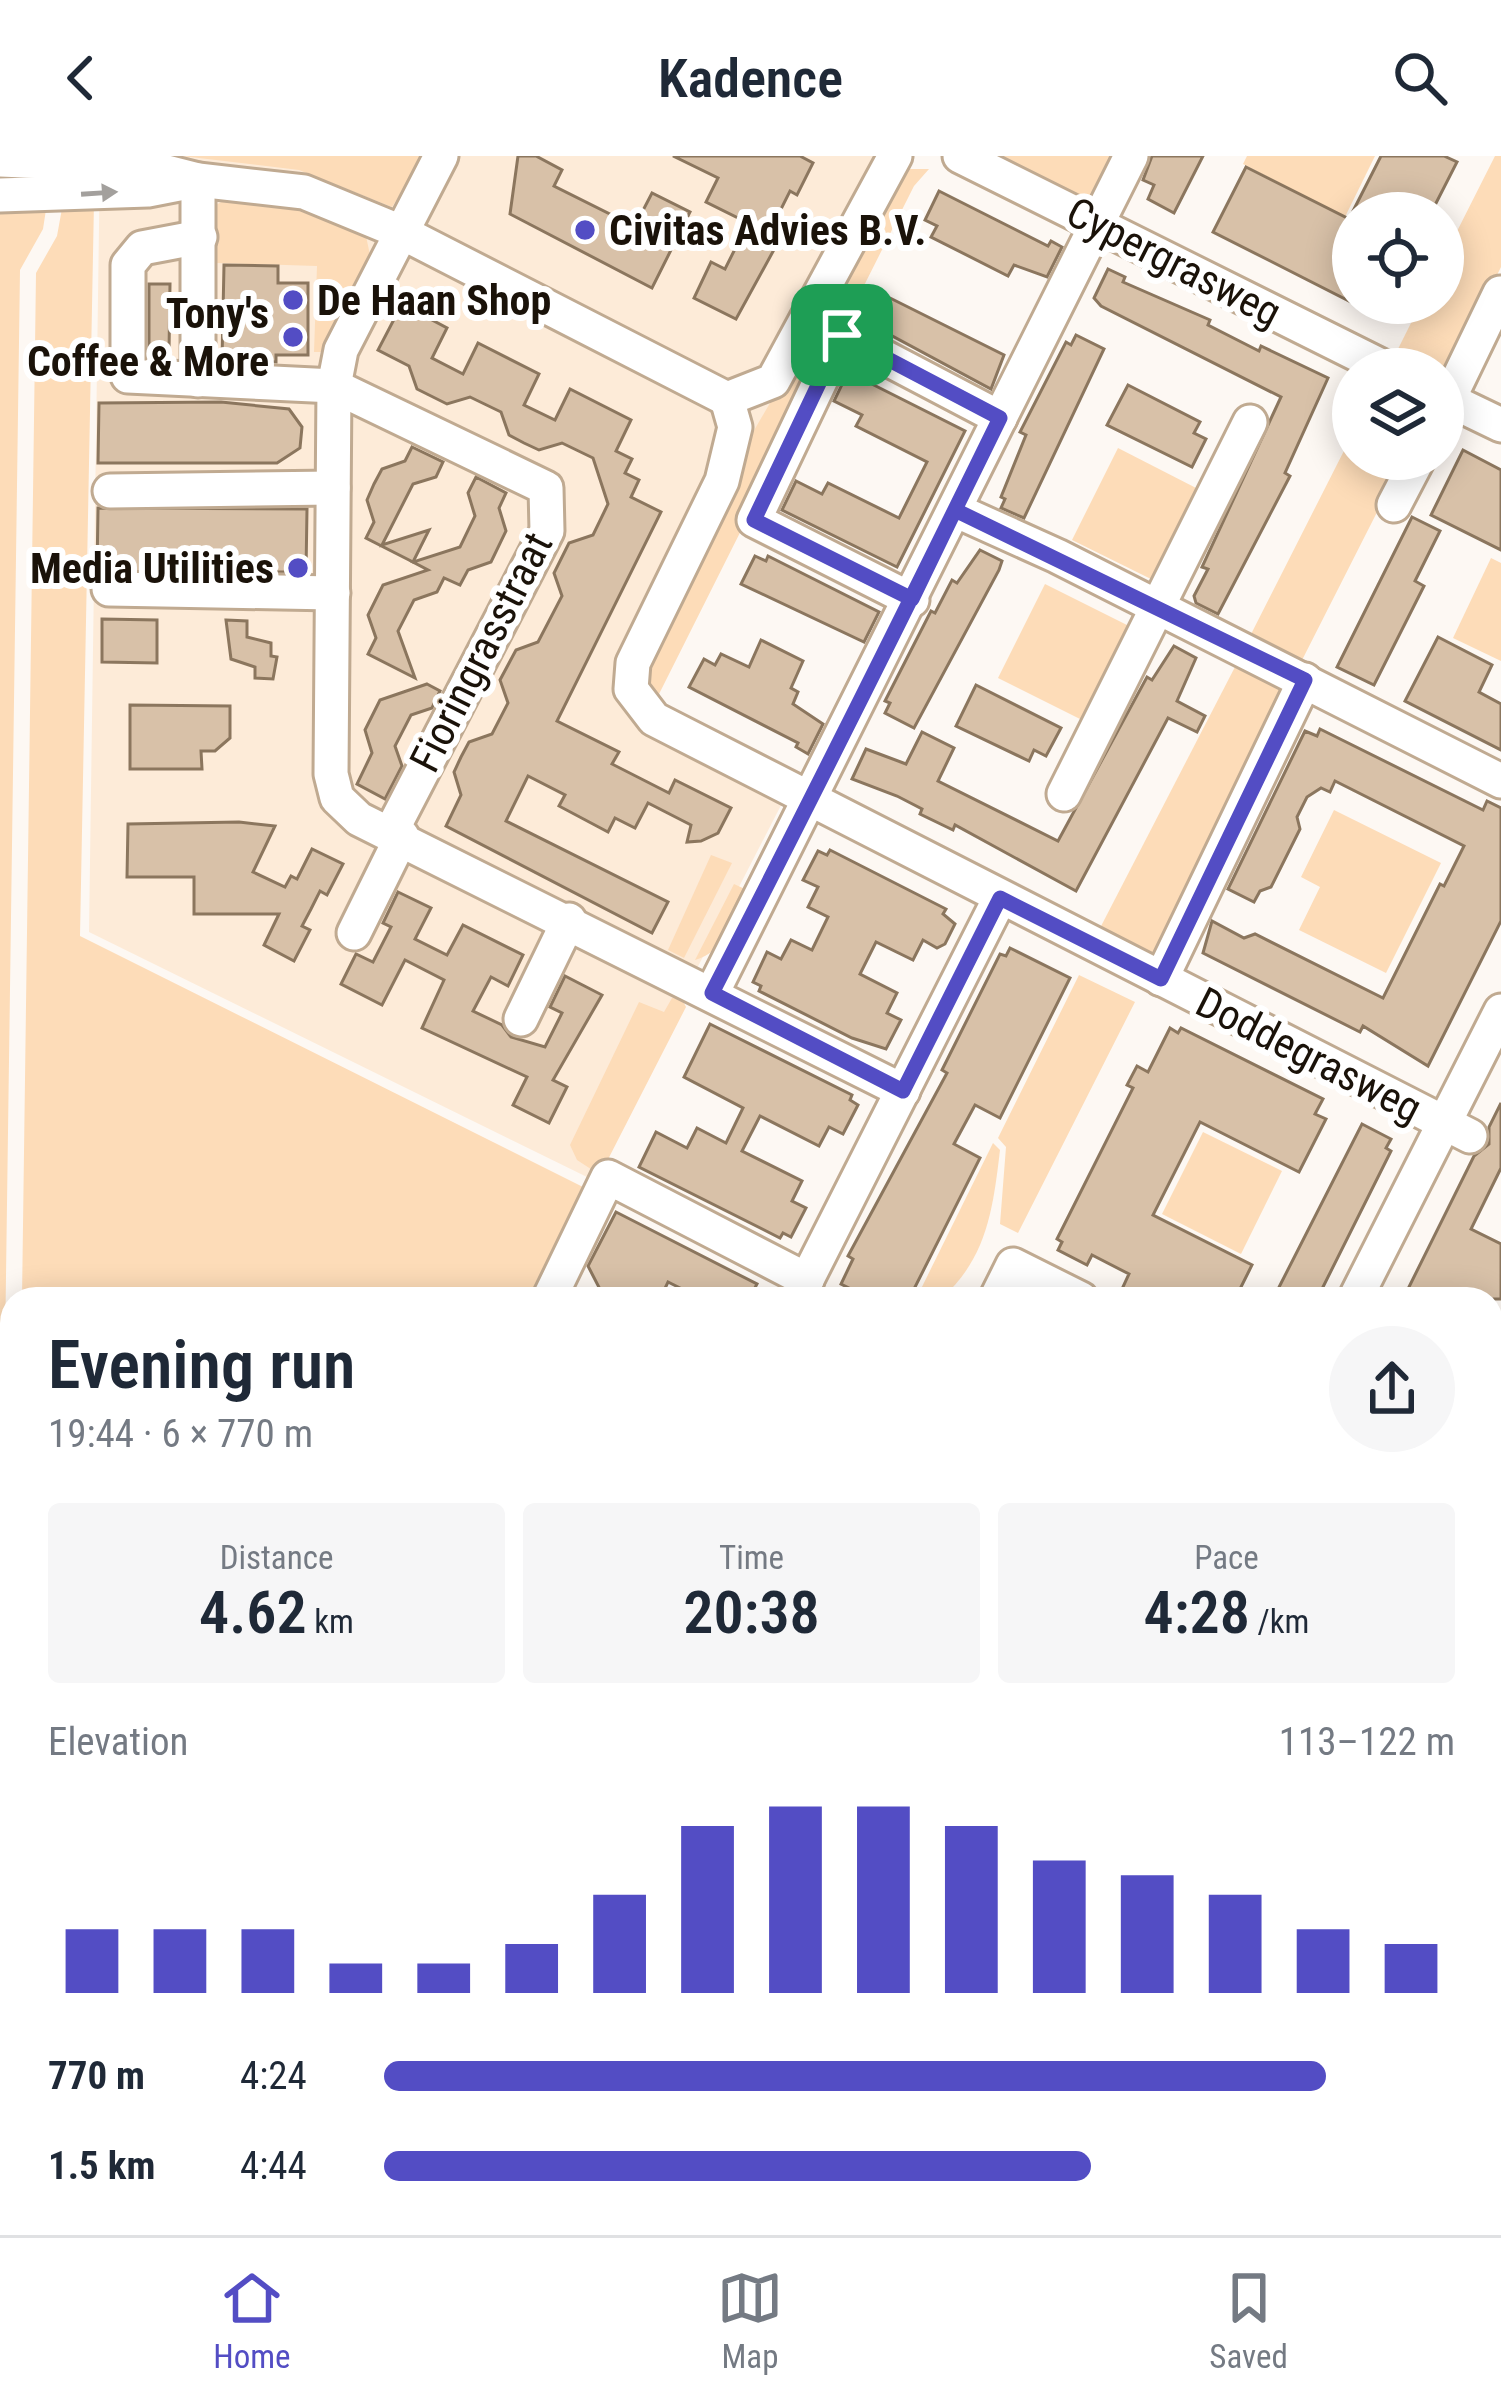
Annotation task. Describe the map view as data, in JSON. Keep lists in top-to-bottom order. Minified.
{"streets":{"street":["Cypergrasweg","Fioringrasstraat","Doddegrasweg"]},"places":["Civitas Advies B.V.","De Haan Shop","Tony's Coffee & More","Media Utilities"],"page":{"header":"Kadence","heading":["Evening run","19:44 · 6 × 770 m"],"stats":[["Distance","4.62 km"],["Time","20:38"],["Pace","4:28 /km"]],"chart":["Elevation","113–122 m"],"list":[{"name":"770 m","note":"4:24"},{"name":"1.5 km","note":"4:44"}],"tabs":["Home","Map","Saved"]}}
